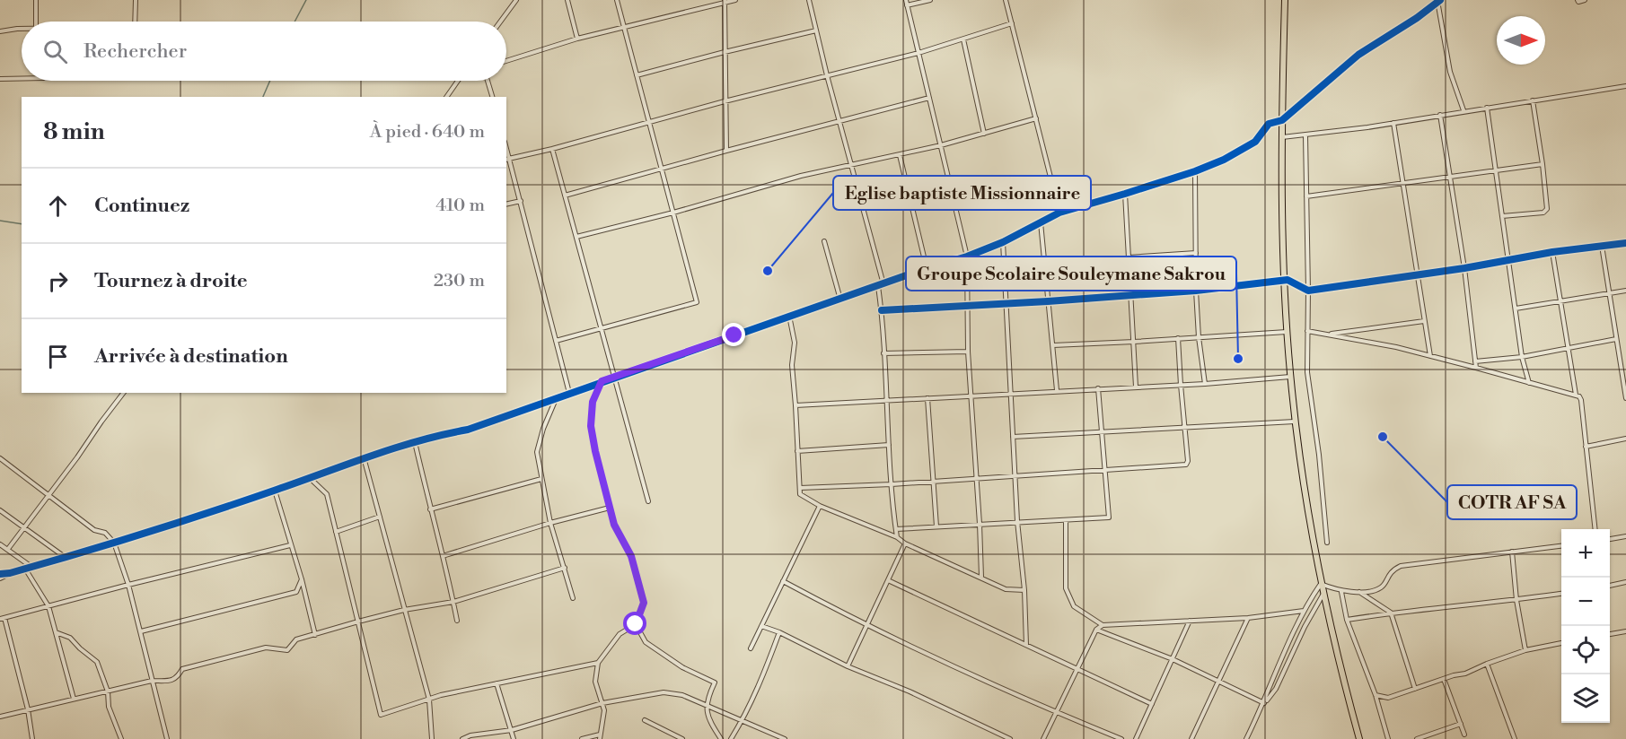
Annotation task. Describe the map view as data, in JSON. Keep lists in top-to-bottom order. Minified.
{"places":["Eglise baptiste Missionnaire","Groupe Scolaire Souleymane Sakrou","COTR AF SA"],"north":"right","page":{"search":"Rechercher","heading":["8 min","À pied · 640 m"],"list":[["Continuez","410 m"],["Tournez à droite","230 m"],"Arrivée à destination"],"map_buttons":["+","−"]}}
